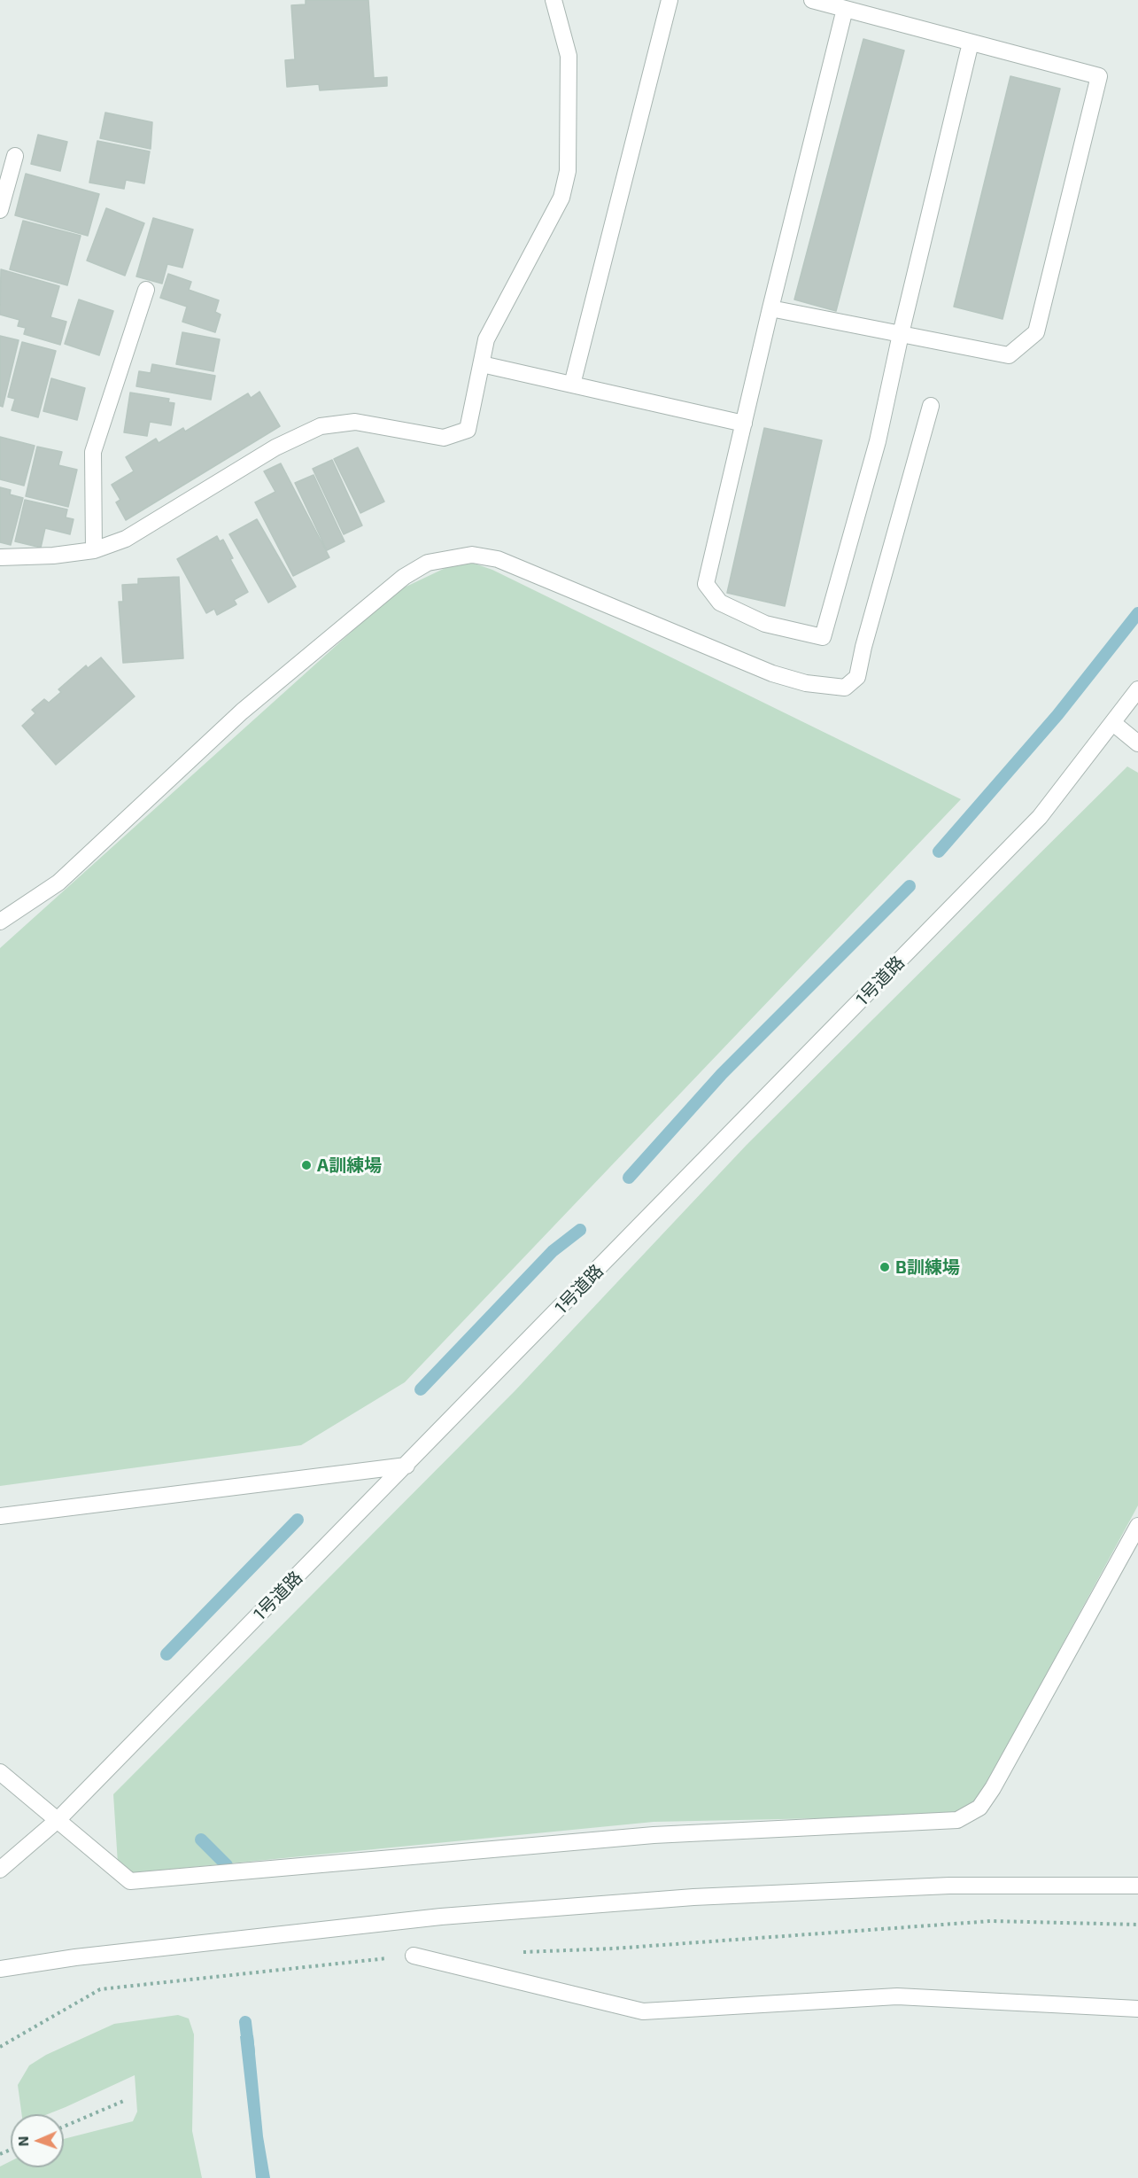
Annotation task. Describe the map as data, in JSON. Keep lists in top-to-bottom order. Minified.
{"streets":{"street":["1号道路"]},"places":["A訓練場","B訓練場"],"north":"left"}
